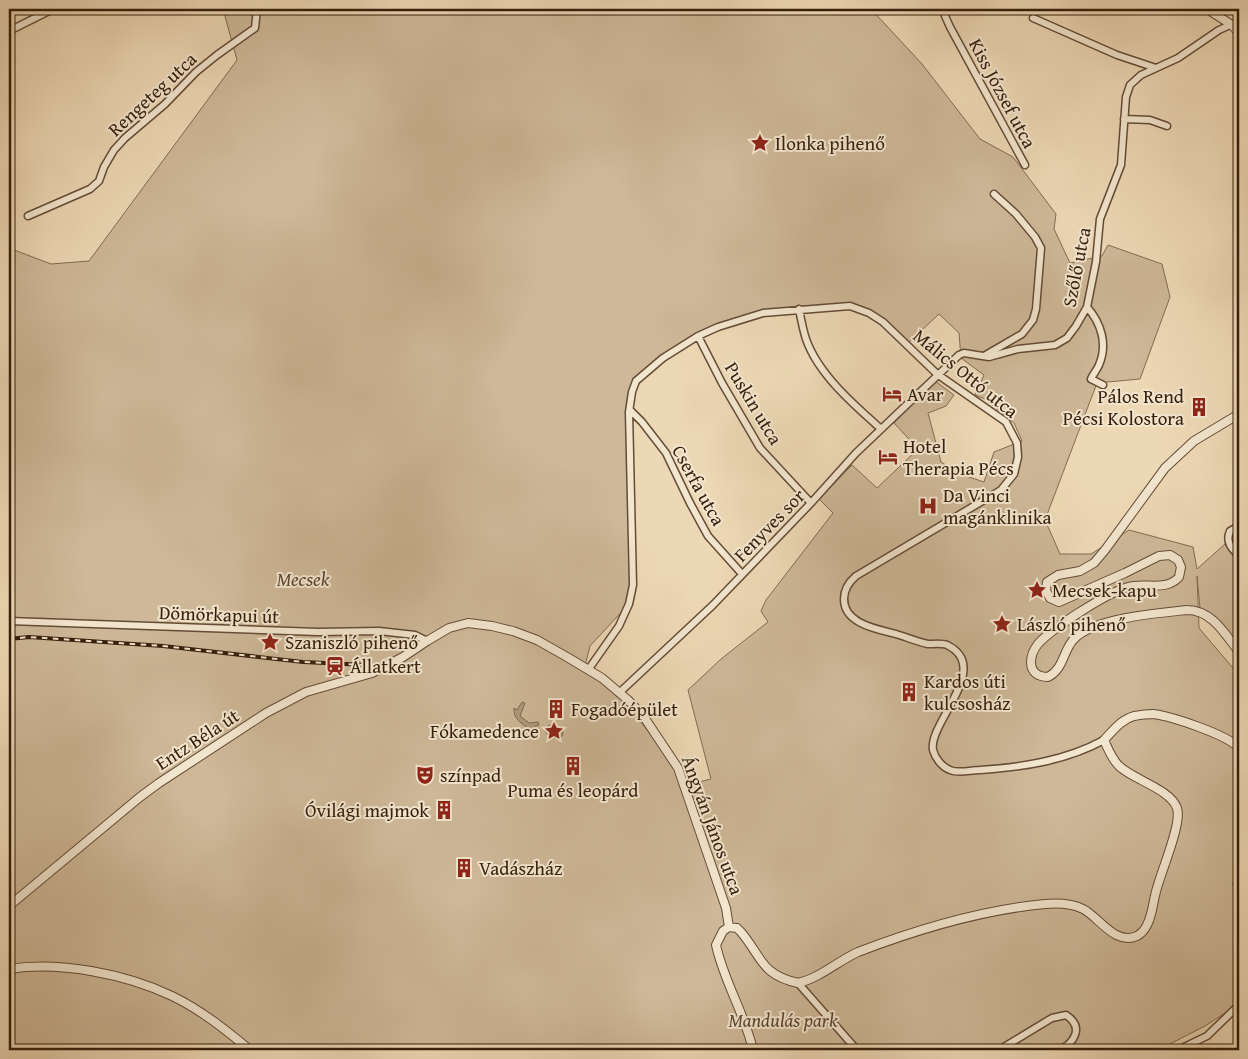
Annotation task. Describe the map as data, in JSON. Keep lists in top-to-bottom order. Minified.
{"streets":{"street":["Kiss József utca","Rengeteg utca","Szőlő utca","Málics Ottó utca","Puskin utca","Cserfa utca","Fenyves sor","Dömörkapui út","Entz Béla út","Ángyán János utca"]},"crossings":[["Málics Ottó utca","Puskin utca"],["Málics Ottó utca","Cserfa utca"],["Málics Ottó utca","Fenyves sor"],["Málics Ottó utca","Ángyán János utca"],["Puskin utca","Fenyves sor"],["Cserfa utca","Fenyves sor"],["Fenyves sor","Ángyán János utca"],["Dömörkapui út","Entz Béla út"],["Dömörkapui út","Ángyán János utca"],["Entz Béla út","Ángyán János utca"]],"parks":["Mecsek","Mandulás park"],"places":{"place":["Ilonka pihenő","Mecsek-kapu","László pihenő","Szaniszló pihenő","Fókamedence"],"hotel":["Avar","Hotel Therapia Pécs"],"building":["Pálos Rend Pécsi Kolostora","Kardos úti kulcsosház","Fogadóépület","Puma és leopárd","Óvilági majmok","Vadászház"],"hospital":["Da Vinci magánklinika"],"station":["Állatkert"],"theatre":["színpad"]}}
